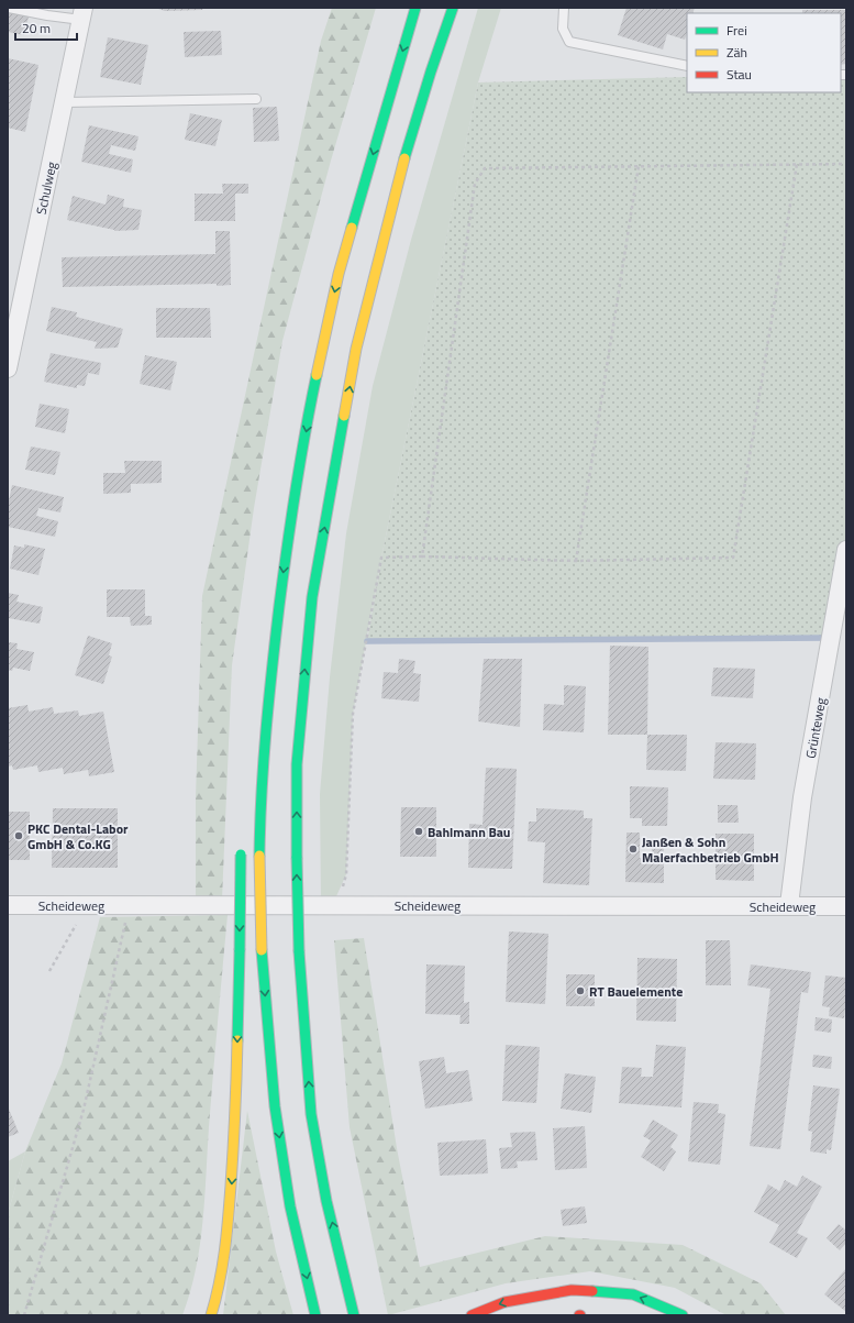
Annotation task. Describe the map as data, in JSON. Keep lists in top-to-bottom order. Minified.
{"streets":{"street":["Schulweg","Grünteweg","Scheideweg"]},"crossings":[["Grünteweg","Scheideweg"]],"places":["Bahlmann Bau","PKC Dental-Labor GmbH & Co.KG","Janßen & Sohn Malerfachbetrieb GmbH","RT Bauelemente"],"legend":["Frei","Zäh","Stau"],"scale_bar":"20 m"}
